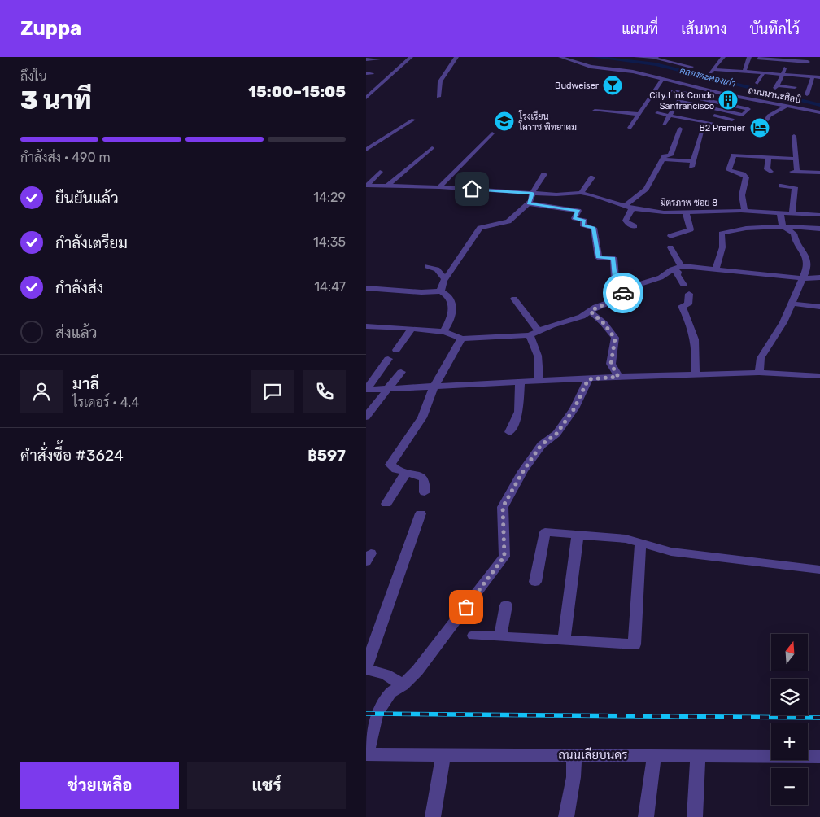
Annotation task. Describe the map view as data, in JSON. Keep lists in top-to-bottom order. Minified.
{"streets":{"street":["ถนนมานะศิลป์","มิตรภาพ ซอย 8","ถนนเลียบนคร"]},"water":["คลองตะคองเก่า"],"places":{"bar":["Budweiser"],"building":["City Link Condo Sanfrancisco"],"school or university":["โรงเรียน โคราช พิทยาคม"],"hotel":["B2 Premier"]},"north":"top","page":{"header":"Zuppa","nav":["แผนที่","เส้นทาง","บันทึกไว้"],"heading":["3 นาที","ถึงใน","15:00–15:05"],"panel":["มาลี","ไรเดอร์ · 4.4","คำสั่งซื้อ #3624","฿597"],"bar":"กำลังส่ง · 490 m","list":[["ยืนยันแล้ว","14:29"],["กำลังเตรียม","14:35"],["กำลังส่ง","14:47"],"ส่งแล้ว"],"map_buttons":["+","−"],"buttons":["ช่วยเหลือ","แชร์"]}}
